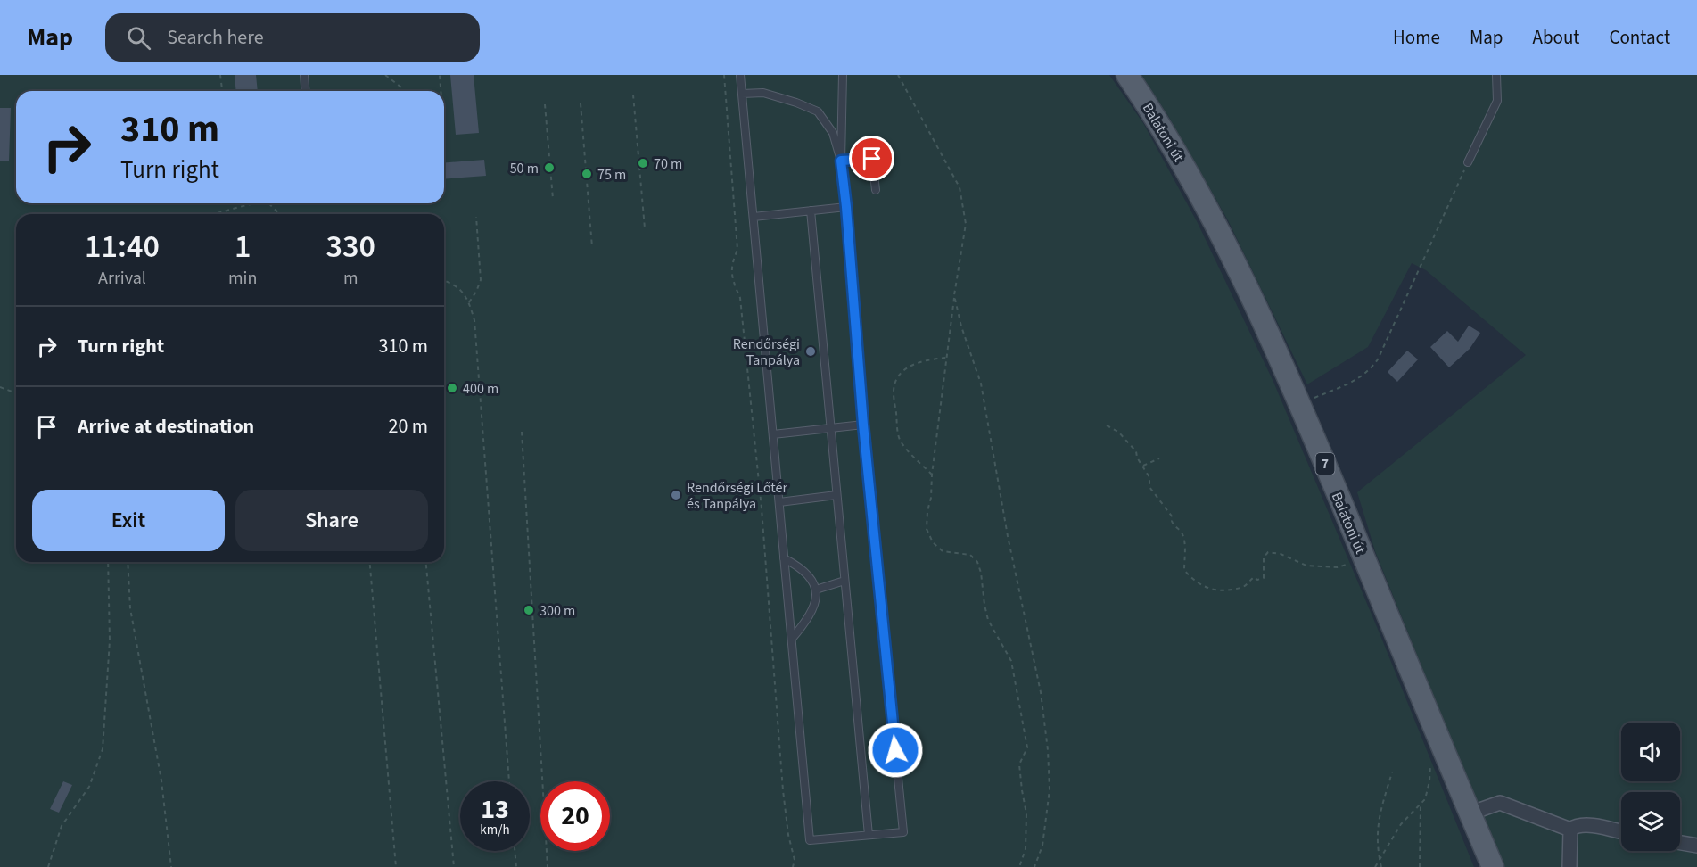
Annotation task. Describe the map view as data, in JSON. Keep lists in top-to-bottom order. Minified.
{"streets":{"main road":["Balatoni út","7"]},"places":["70 m","50 m","75 m","Rendőrségi Tanpálya","400 m","Rendőrségi Lőtér és Tanpálya","300 m"],"page":{"header":"Map","search":"Search here","nav":["Home","Map","About","Contact"],"turn":["310 m","Turn right"],"eta":["11:40","Arrival","1","min","330","m"],"list":[{"name":"Turn right","value":"310 m"},{"name":"Arrive at destination","value":"20 m"}],"buttons":["Exit","Share"],"speed":"13 km/h","limit":"20"}}
